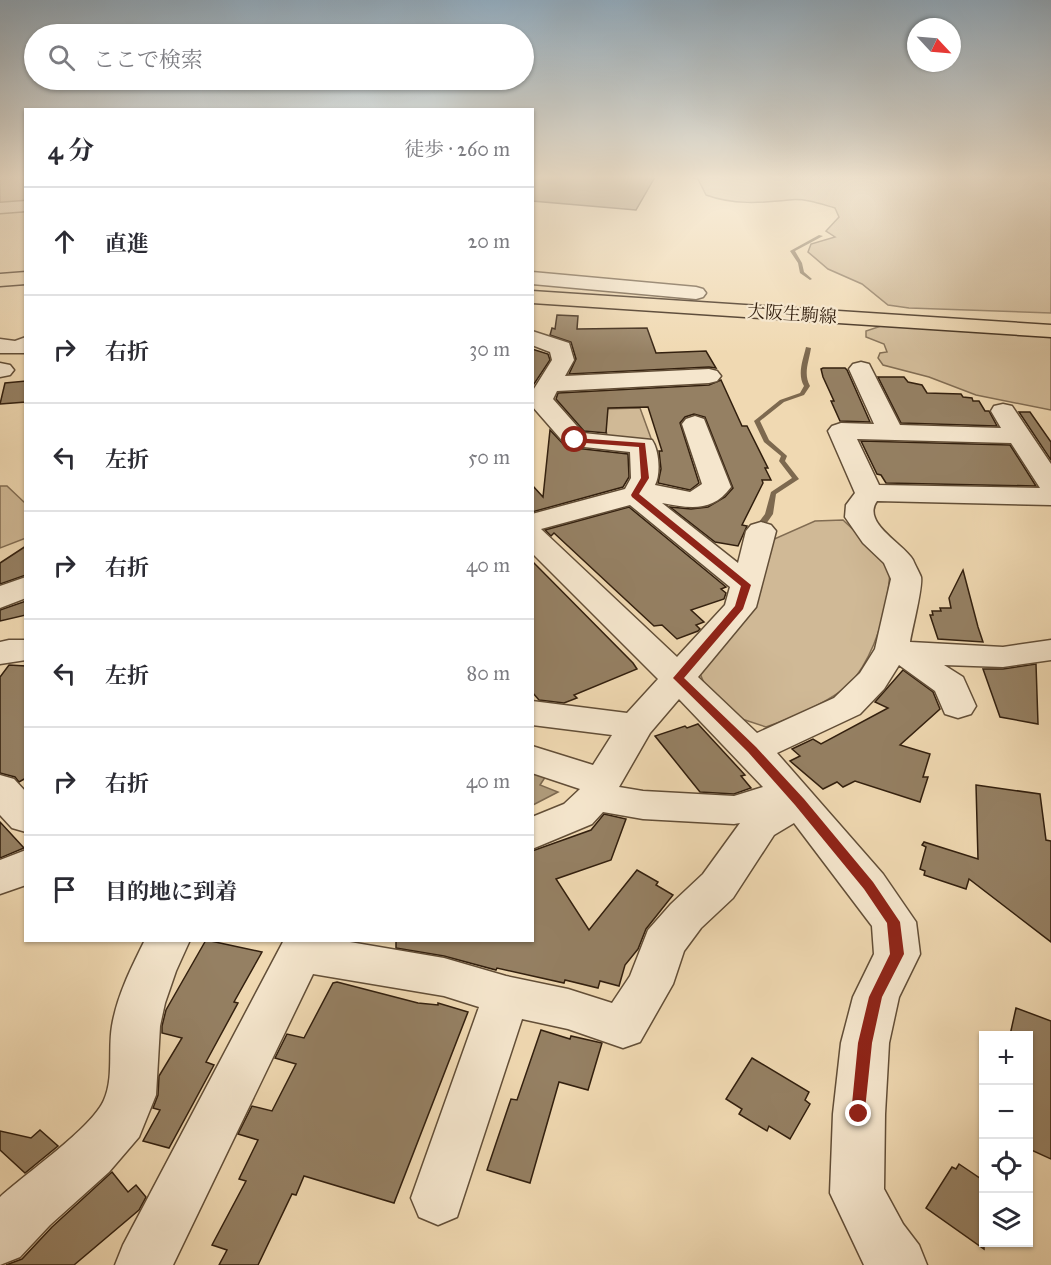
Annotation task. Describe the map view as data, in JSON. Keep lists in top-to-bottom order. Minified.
{"streets":{"main road":["大阪生駒線"]},"north":"bottom right","page":{"search":"ここで検索","heading":["4 分","徒歩 · 260 m"],"list":[["直進","20 m"],["右折","30 m"],["左折","50 m"],["右折","40 m"],["左折","80 m"],["右折","40 m"],"目的地に到着"],"map_buttons":["+","−"]}}
